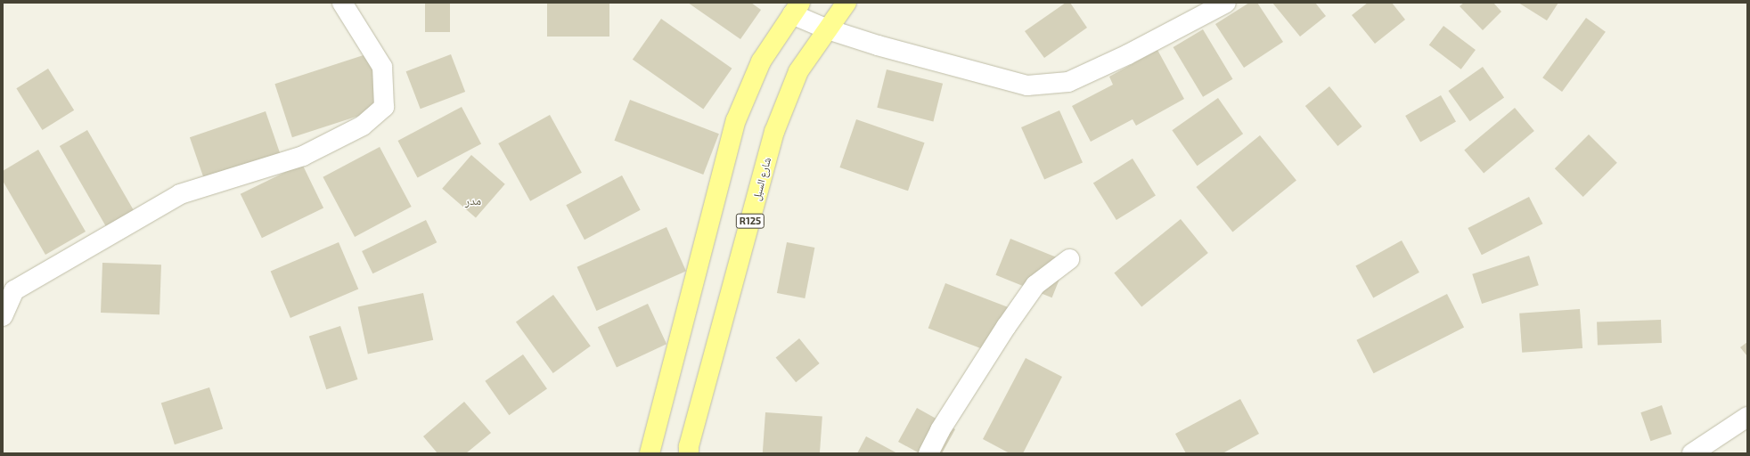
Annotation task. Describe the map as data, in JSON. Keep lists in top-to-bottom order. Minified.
{"streets":{"main road":["شارع السبل","R125"]},"districts":["مدر"]}
